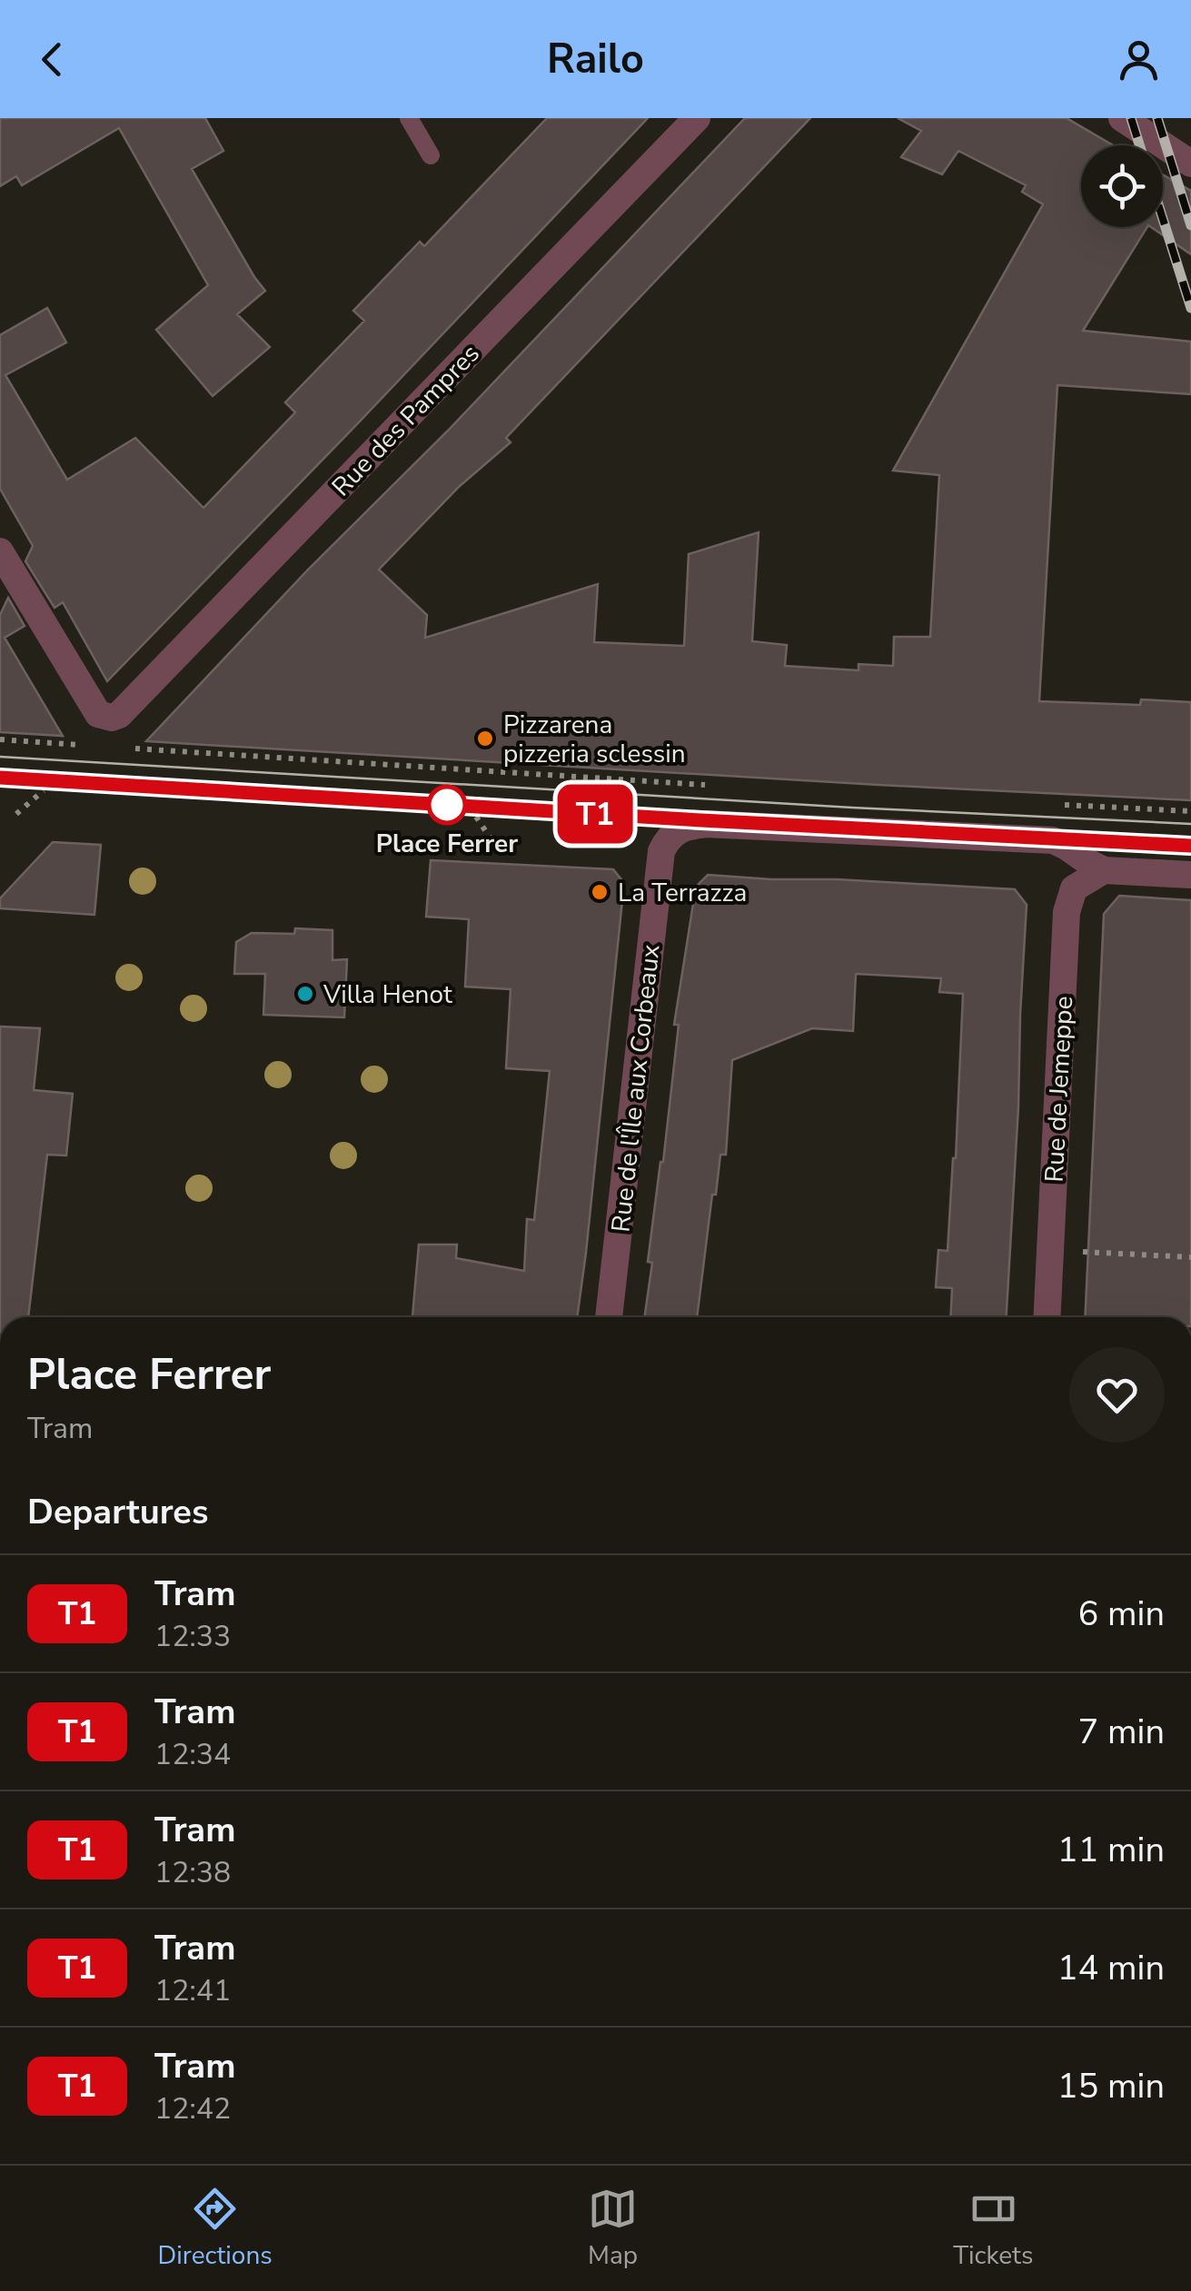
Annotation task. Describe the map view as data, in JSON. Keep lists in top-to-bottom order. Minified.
{"streets":{"street":["Rue des Pampres","Rue de l'Île aux Corbeaux","Rue de Jemeppe"]},"crossings":[["Rue de l'Île aux Corbeaux","Rue de Jemeppe"]],"places":["Pizzarena pizzeria sclessin","Place Ferrer","La Terrazza","Villa Henot"],"lines":["tram line T1"],"page":{"header":"Railo","on_map":"T1","heading":[["Place Ferrer","Tram"],"Departures"],"list":[{"mark":"T1","name":"Tram","note":"12:33","value":"6 min"},{"mark":"T1","name":"Tram","note":"12:34","value":"7 min"},{"mark":"T1","name":"Tram","note":"12:38","value":"11 min"},{"mark":"T1","name":"Tram","note":"12:41","value":"14 min"},{"mark":"T1","name":"Tram","note":"12:42","value":"15 min"}],"tabs":["Directions","Map","Tickets"]}}
